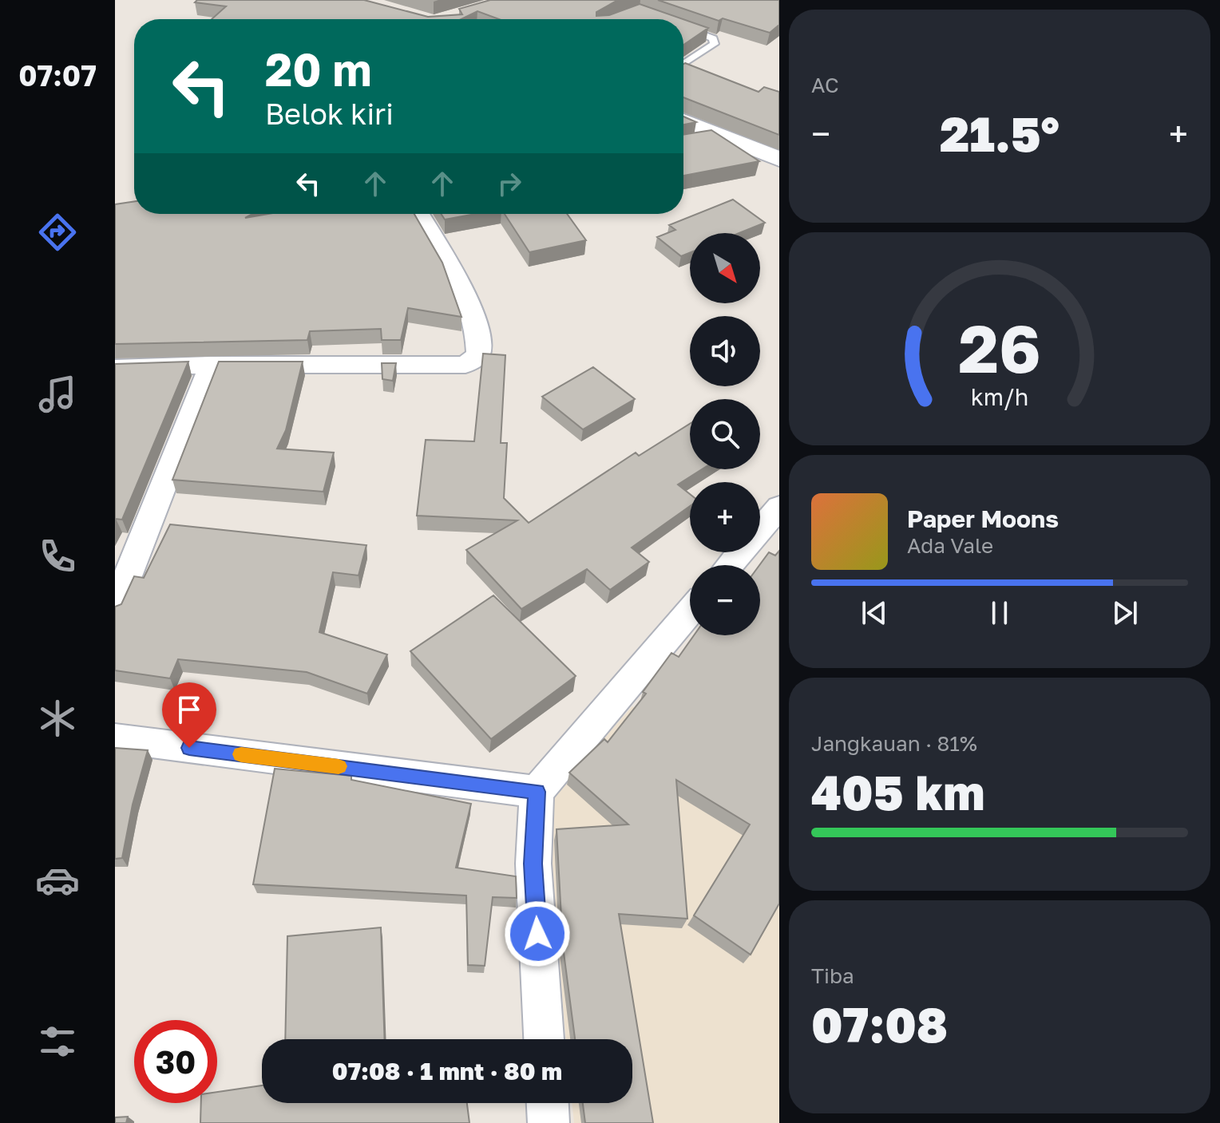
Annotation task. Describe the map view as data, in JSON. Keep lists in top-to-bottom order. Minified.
{"north":"bottom right","page":{"tabs":"07:07","tile":["AC",["Jangkauan · 81%","405 km"],["Tiba","07:08"]],"turn":["20 m","Belok kiri"],"heat":["−","21.5°","+"],"map_buttons":["+","−"],"song":["Paper Moons","Ada Vale"],"limit":"30","trip":"07:08 · 1 mnt · 80 m","gauge":["26","km/h"]}}
